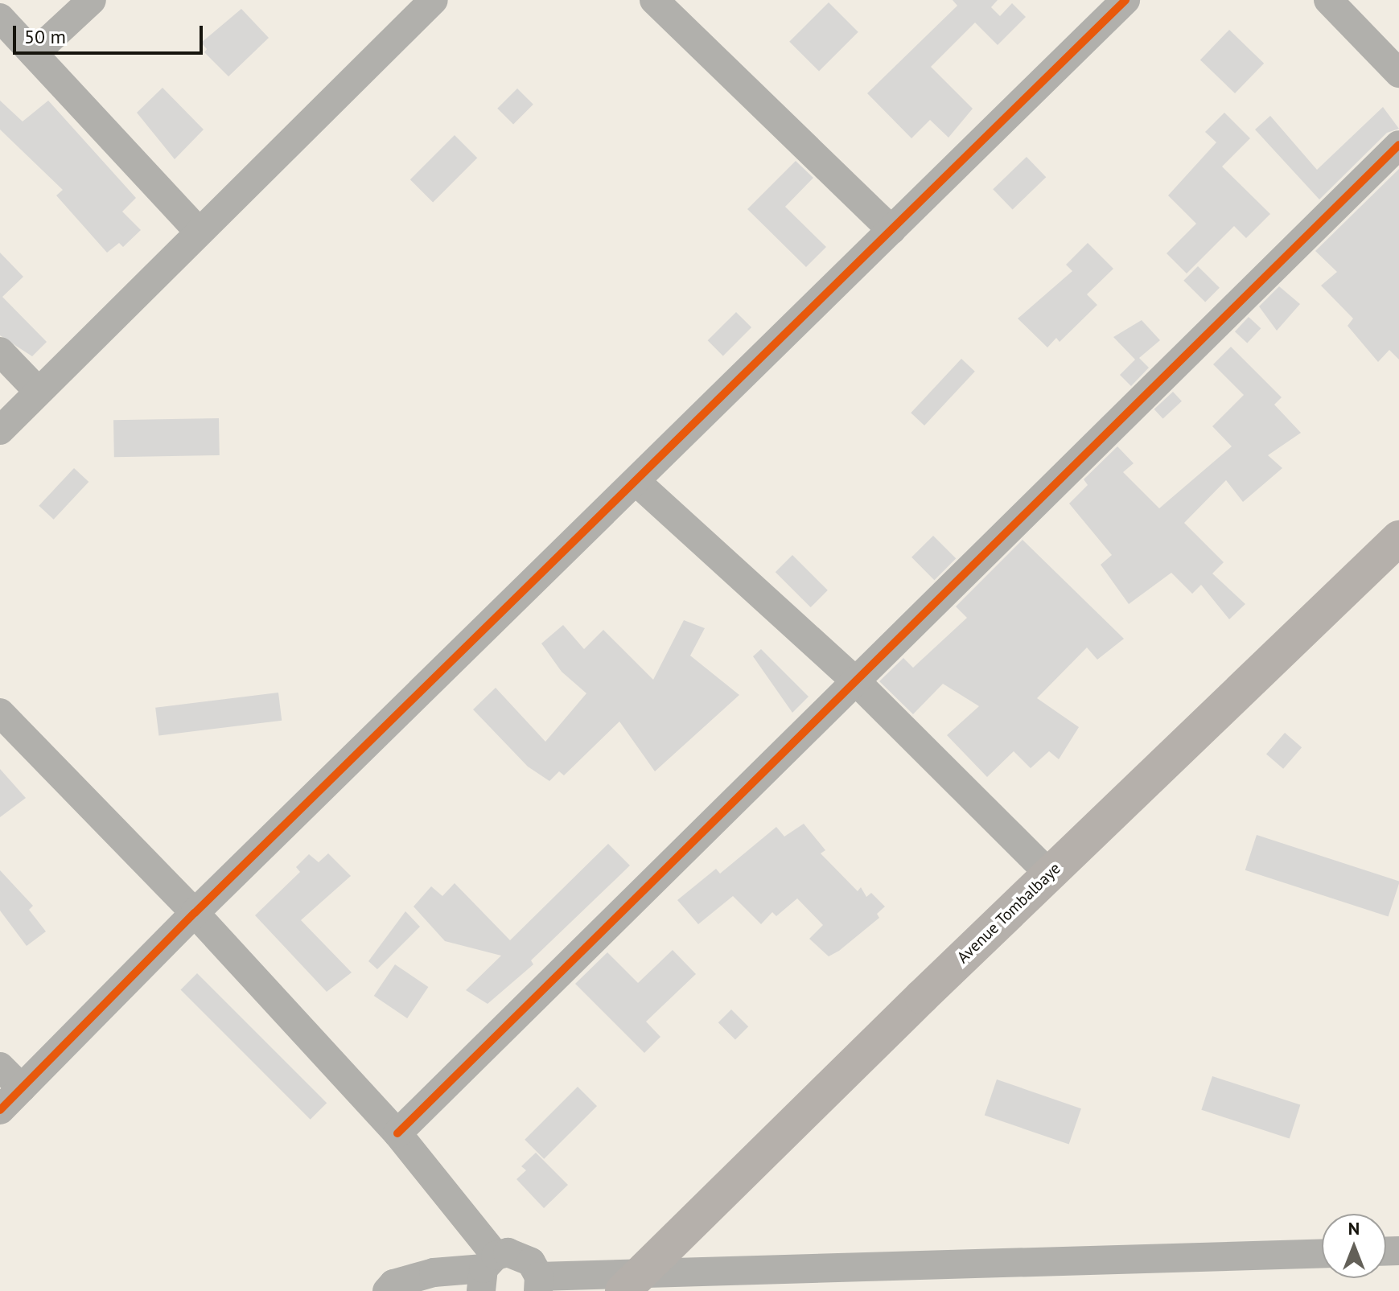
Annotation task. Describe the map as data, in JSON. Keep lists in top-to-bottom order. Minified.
{"streets":{"main road":["Avenue Tombalbaye"]},"scale_bar":"50 m","north":"top"}
